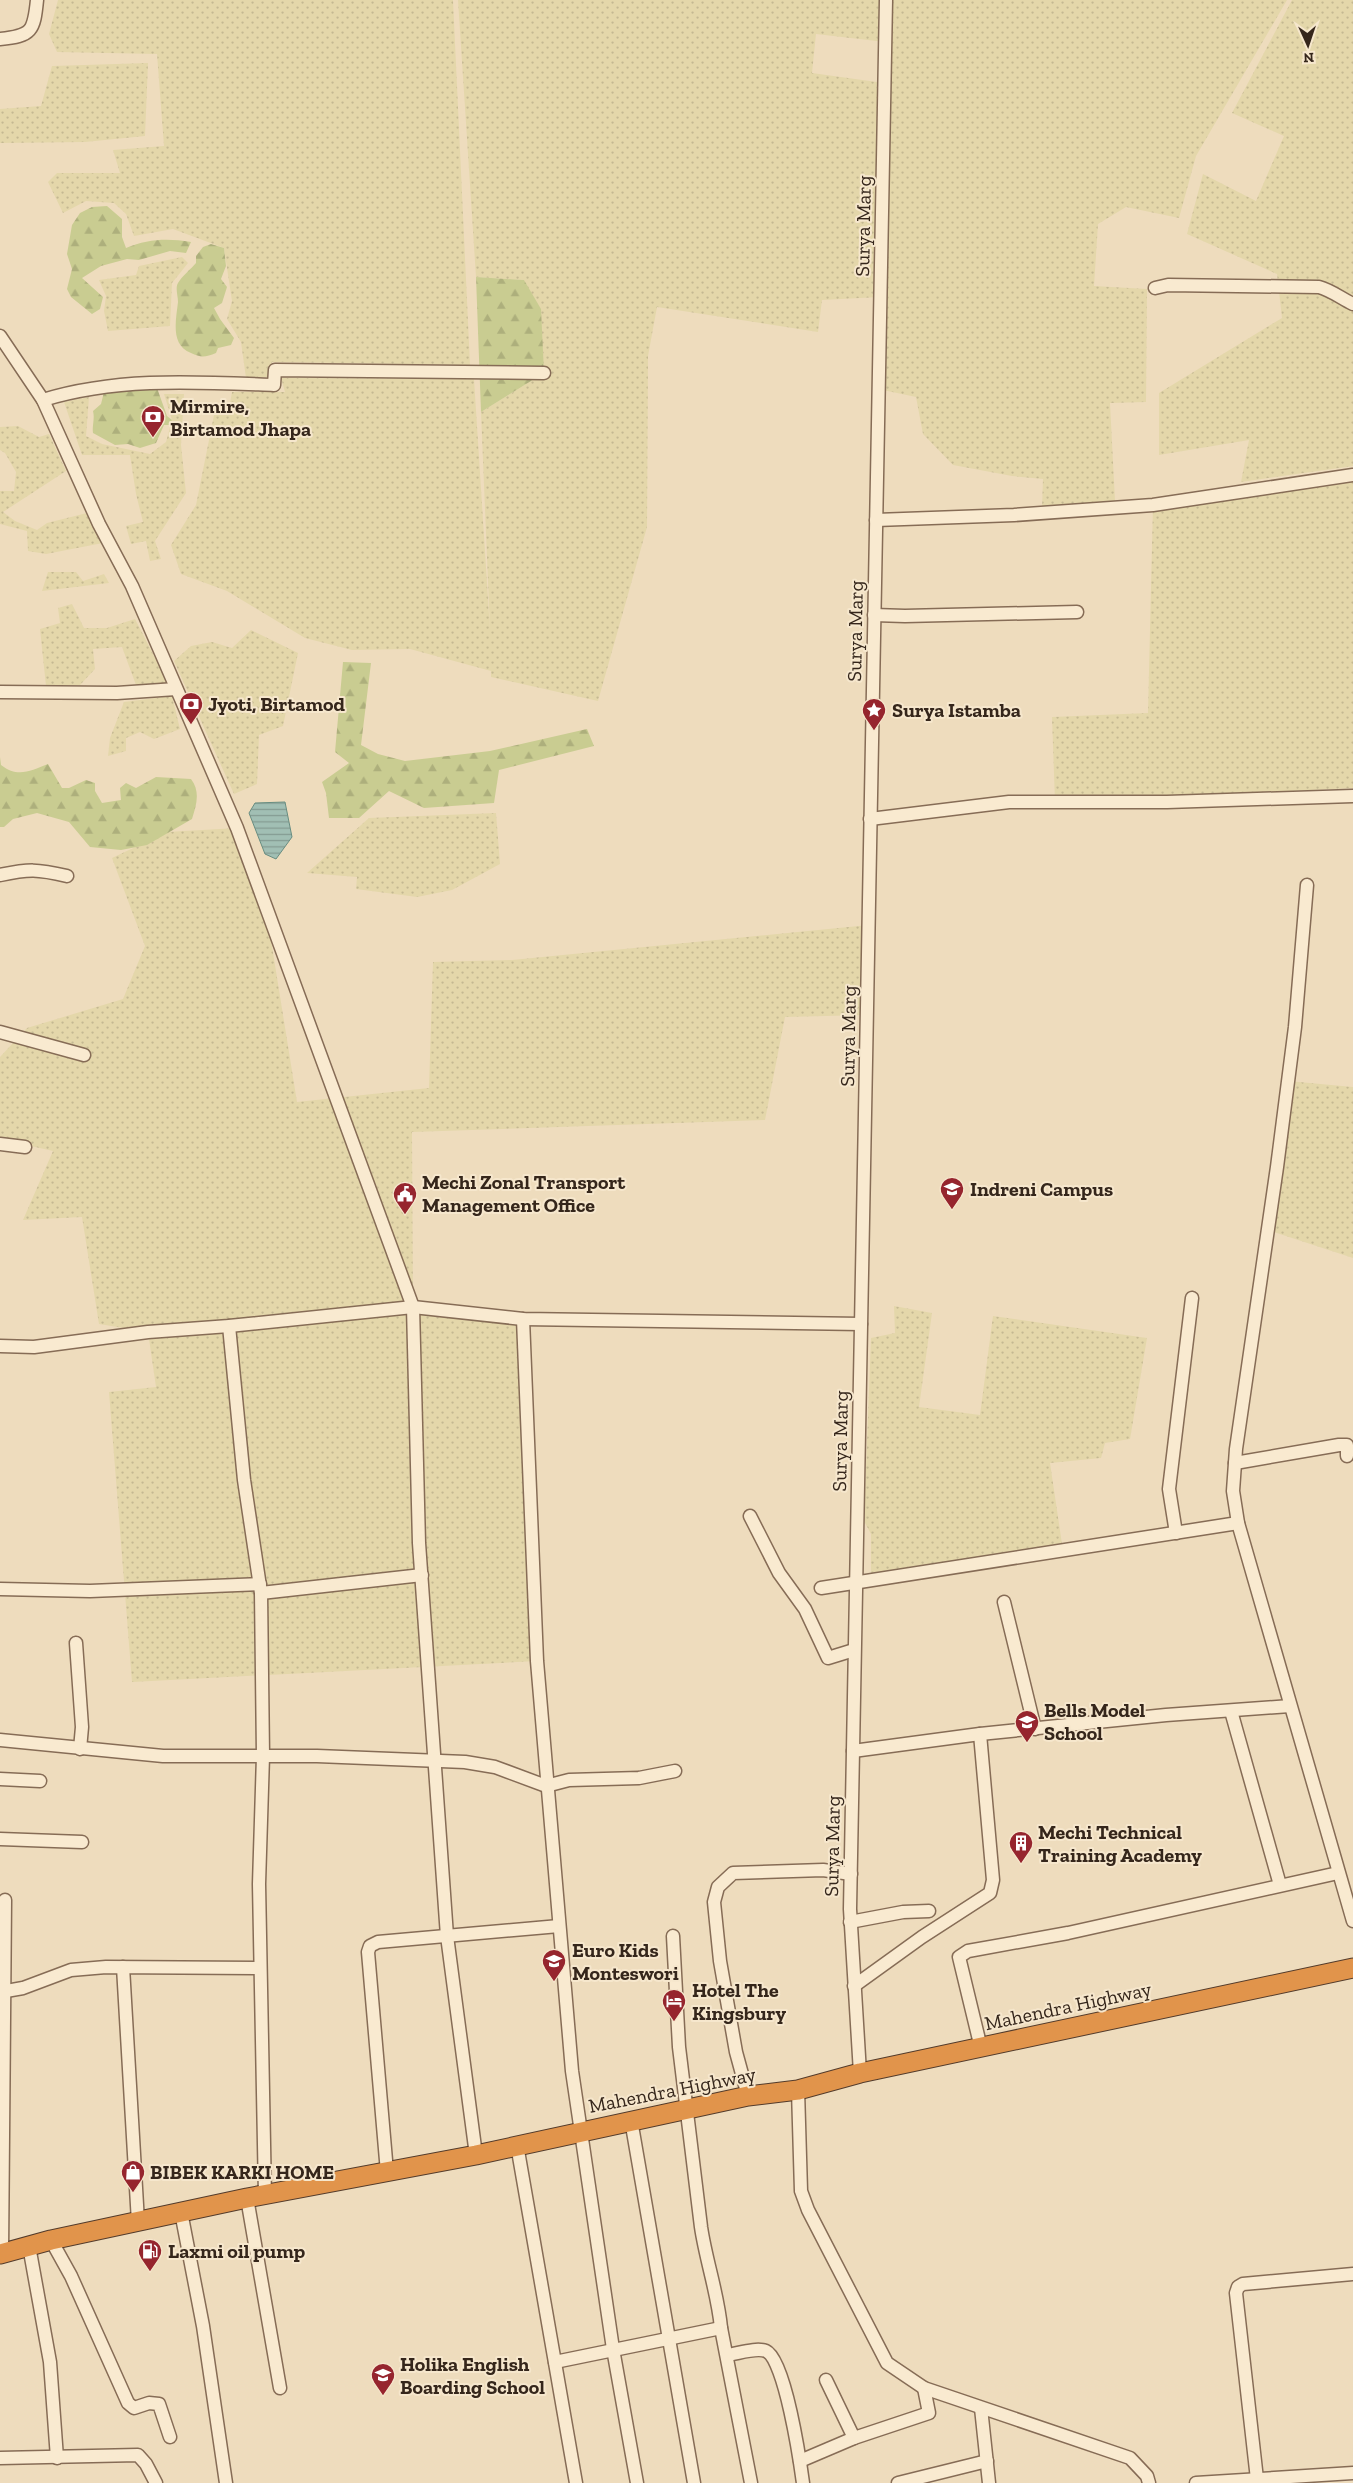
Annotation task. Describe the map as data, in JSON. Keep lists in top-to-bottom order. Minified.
{"streets":{"highway":["Mahendra Highway"],"street":["Surya Marg"]},"crossings":[["Surya Marg","Mahendra Highway"]],"places":{"bank":["Mirmire, Birtamod Jhapa","Jyoti, Birtamod"],"place":["Surya Istamba"],"school or university":["Indreni Campus","Bells Model School","Euro Kids Monteswori","Holika English Boarding School"],"public building":["Mechi Zonal Transport Management Office"],"building":["Mechi Technical Training Academy"],"hotel":["Hotel The Kingsbury"],"shop":["BIBEK KARKI HOME"],"fuel station":["Laxmi oil pump"]},"north":"bottom"}
